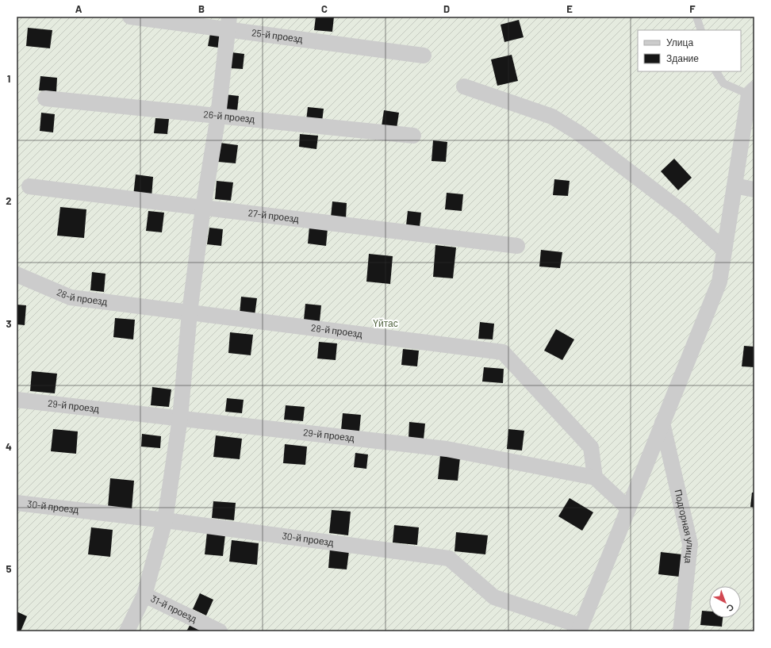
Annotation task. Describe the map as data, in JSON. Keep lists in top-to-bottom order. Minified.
{"streets":{"street":["25-й проезд","26-й проезд","27-й проезд","28-й проезд","29-й проезд","30-й проезд","Подгорная улица","31-й проезд"]},"crossings":[["28-й проезд","29-й проезд"]],"parks":["Үйтас"],"legend":["Улица","Здание"],"north":"bottom right","grid":{"columns":["A","B","C","D","E","F"],"rows":["1","2","3","4","5"]}}
